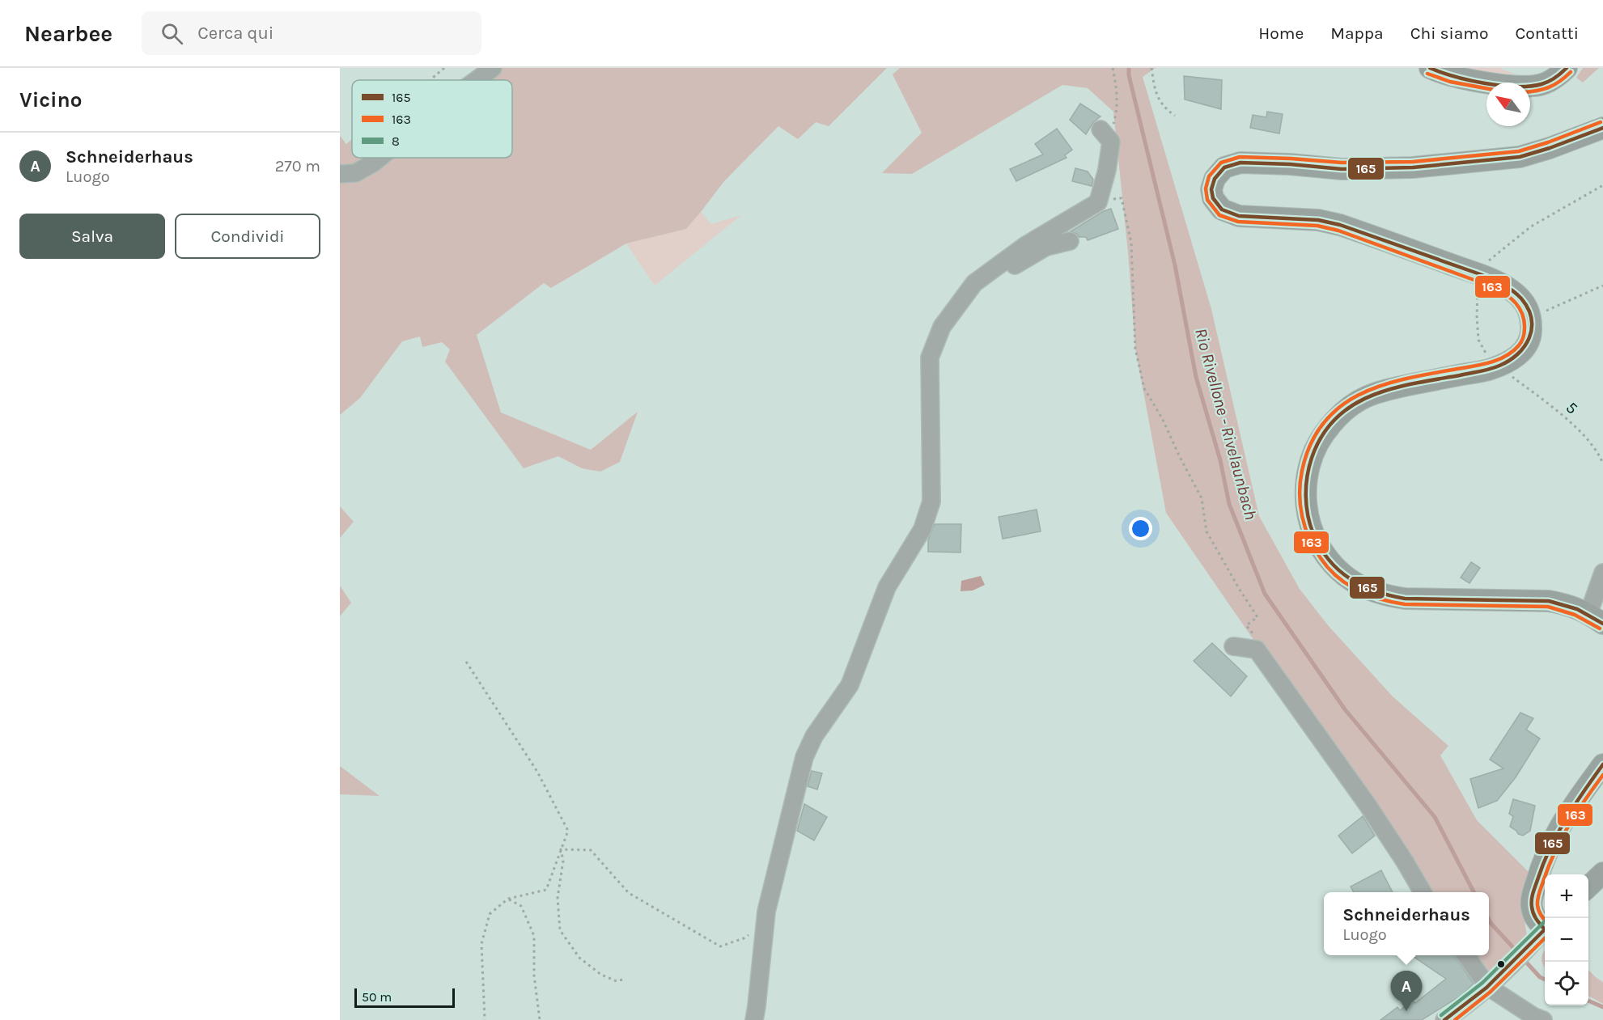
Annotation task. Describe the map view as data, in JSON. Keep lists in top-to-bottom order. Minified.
{"streets":{"path":["5"]},"water":["Rio Rivellone - Rivelaunbach"],"lines":["transit line 165","transit line 163","transit line 8"],"legend":["165","163","8"],"scale_bar":"50 m","north":"top left","page":{"header":"Nearbee","search":"Cerca qui","nav":["Home","Mappa","Chi siamo","Contatti"],"heading":"Vicino","list":[{"mark":"A","name":"Schneiderhaus","note":"Luogo","value":"270 m"}],"buttons":["Salva","Condividi"],"map_buttons":["+","−"],"popup":["Schneiderhaus","Luogo"],"pins":"A","scale":"50 m"}}
